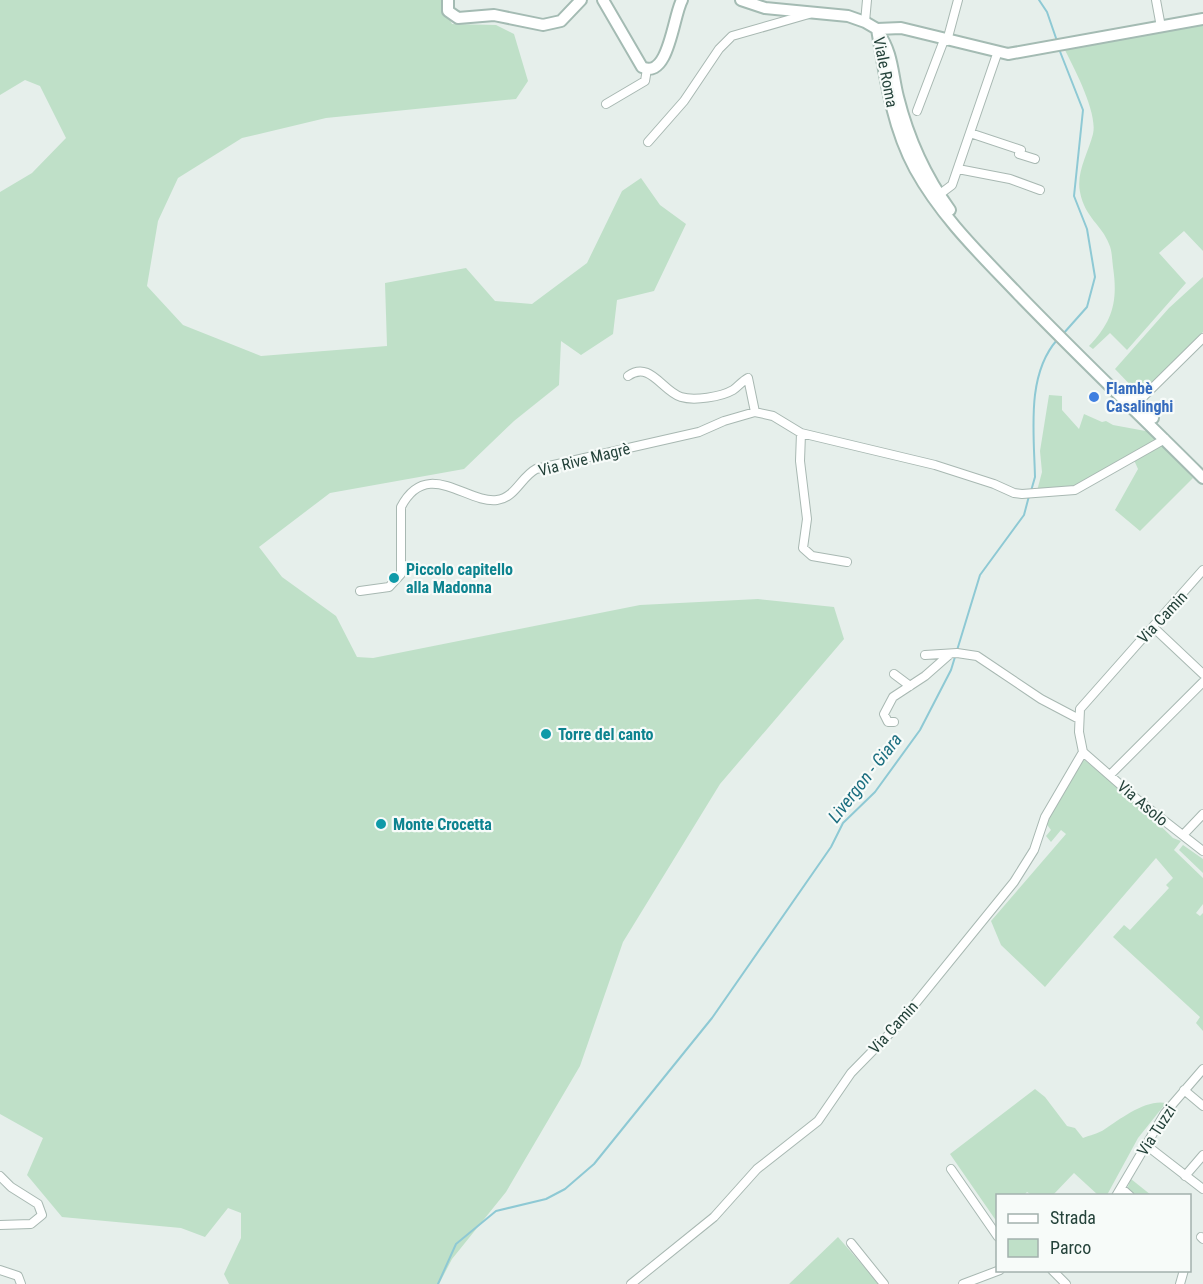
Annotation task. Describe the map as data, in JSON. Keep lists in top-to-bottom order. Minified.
{"streets":{"main road":["Viale Roma"],"street":["Via Rive Magrè","Via Camin","Via Asolo","Via Tuzzi"]},"crossings":[["Via Camin","Via Asolo"]],"water":["Livergon - Giara"],"places":["Flambè Casalinghi","Piccolo capitello alla Madonna","Torre del canto","Monte Crocetta"],"legend":["Strada","Parco"]}
